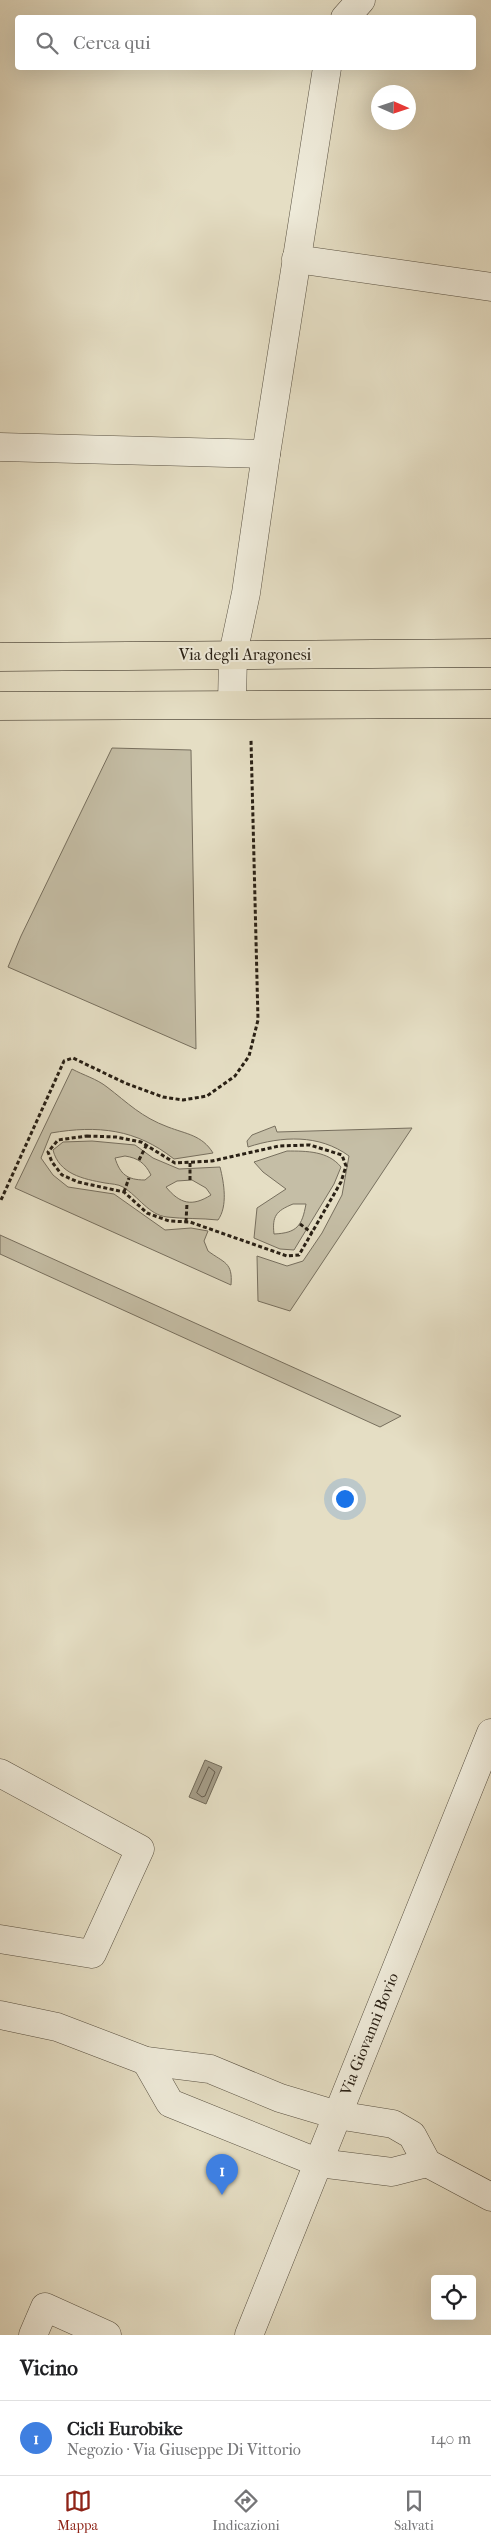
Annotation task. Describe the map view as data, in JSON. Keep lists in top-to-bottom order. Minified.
{"streets":{"main road":["Via degli Aragonesi"],"street":["Via Giovanni Bovio"]},"north":"right","page":{"search":"Cerca qui","pins":"1","heading":"Vicino","list":[{"mark":"1","name":"Cicli Eurobike","note":"Negozio · Via Giuseppe Di Vittorio","value":"140 m"}],"nav":["Mappa","Indicazioni","Salvati"]}}
